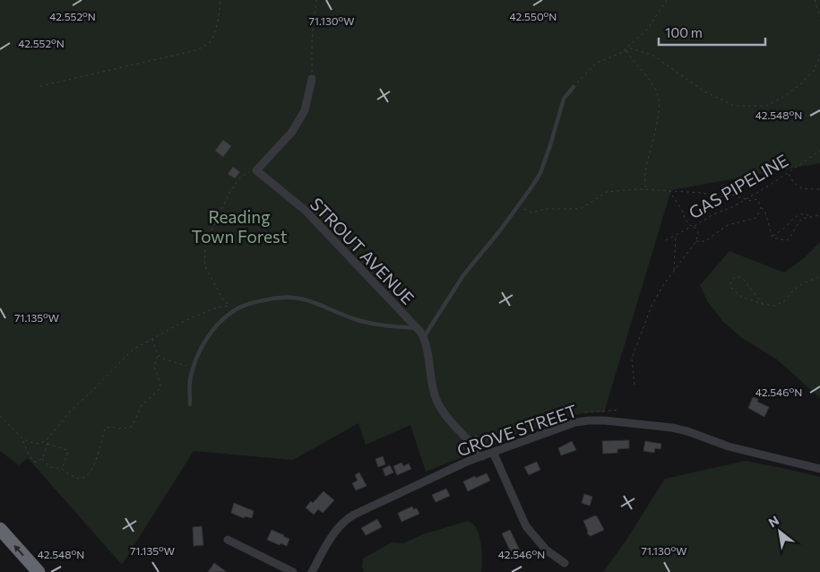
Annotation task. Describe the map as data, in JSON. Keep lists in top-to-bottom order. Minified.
{"streets":{"street":["STROUT AVENUE","GROVE STREET"],"path":["GAS PIPELINE"]},"crossings":[["STROUT AVENUE","GROVE STREET"]],"parks":["Reading Town Forest"],"scale_bar":"100 m","north":"top left","coordinates":["42.552°N","42.550°N","71.130°W","42.548°N","71.135°W","42.546°N"]}
